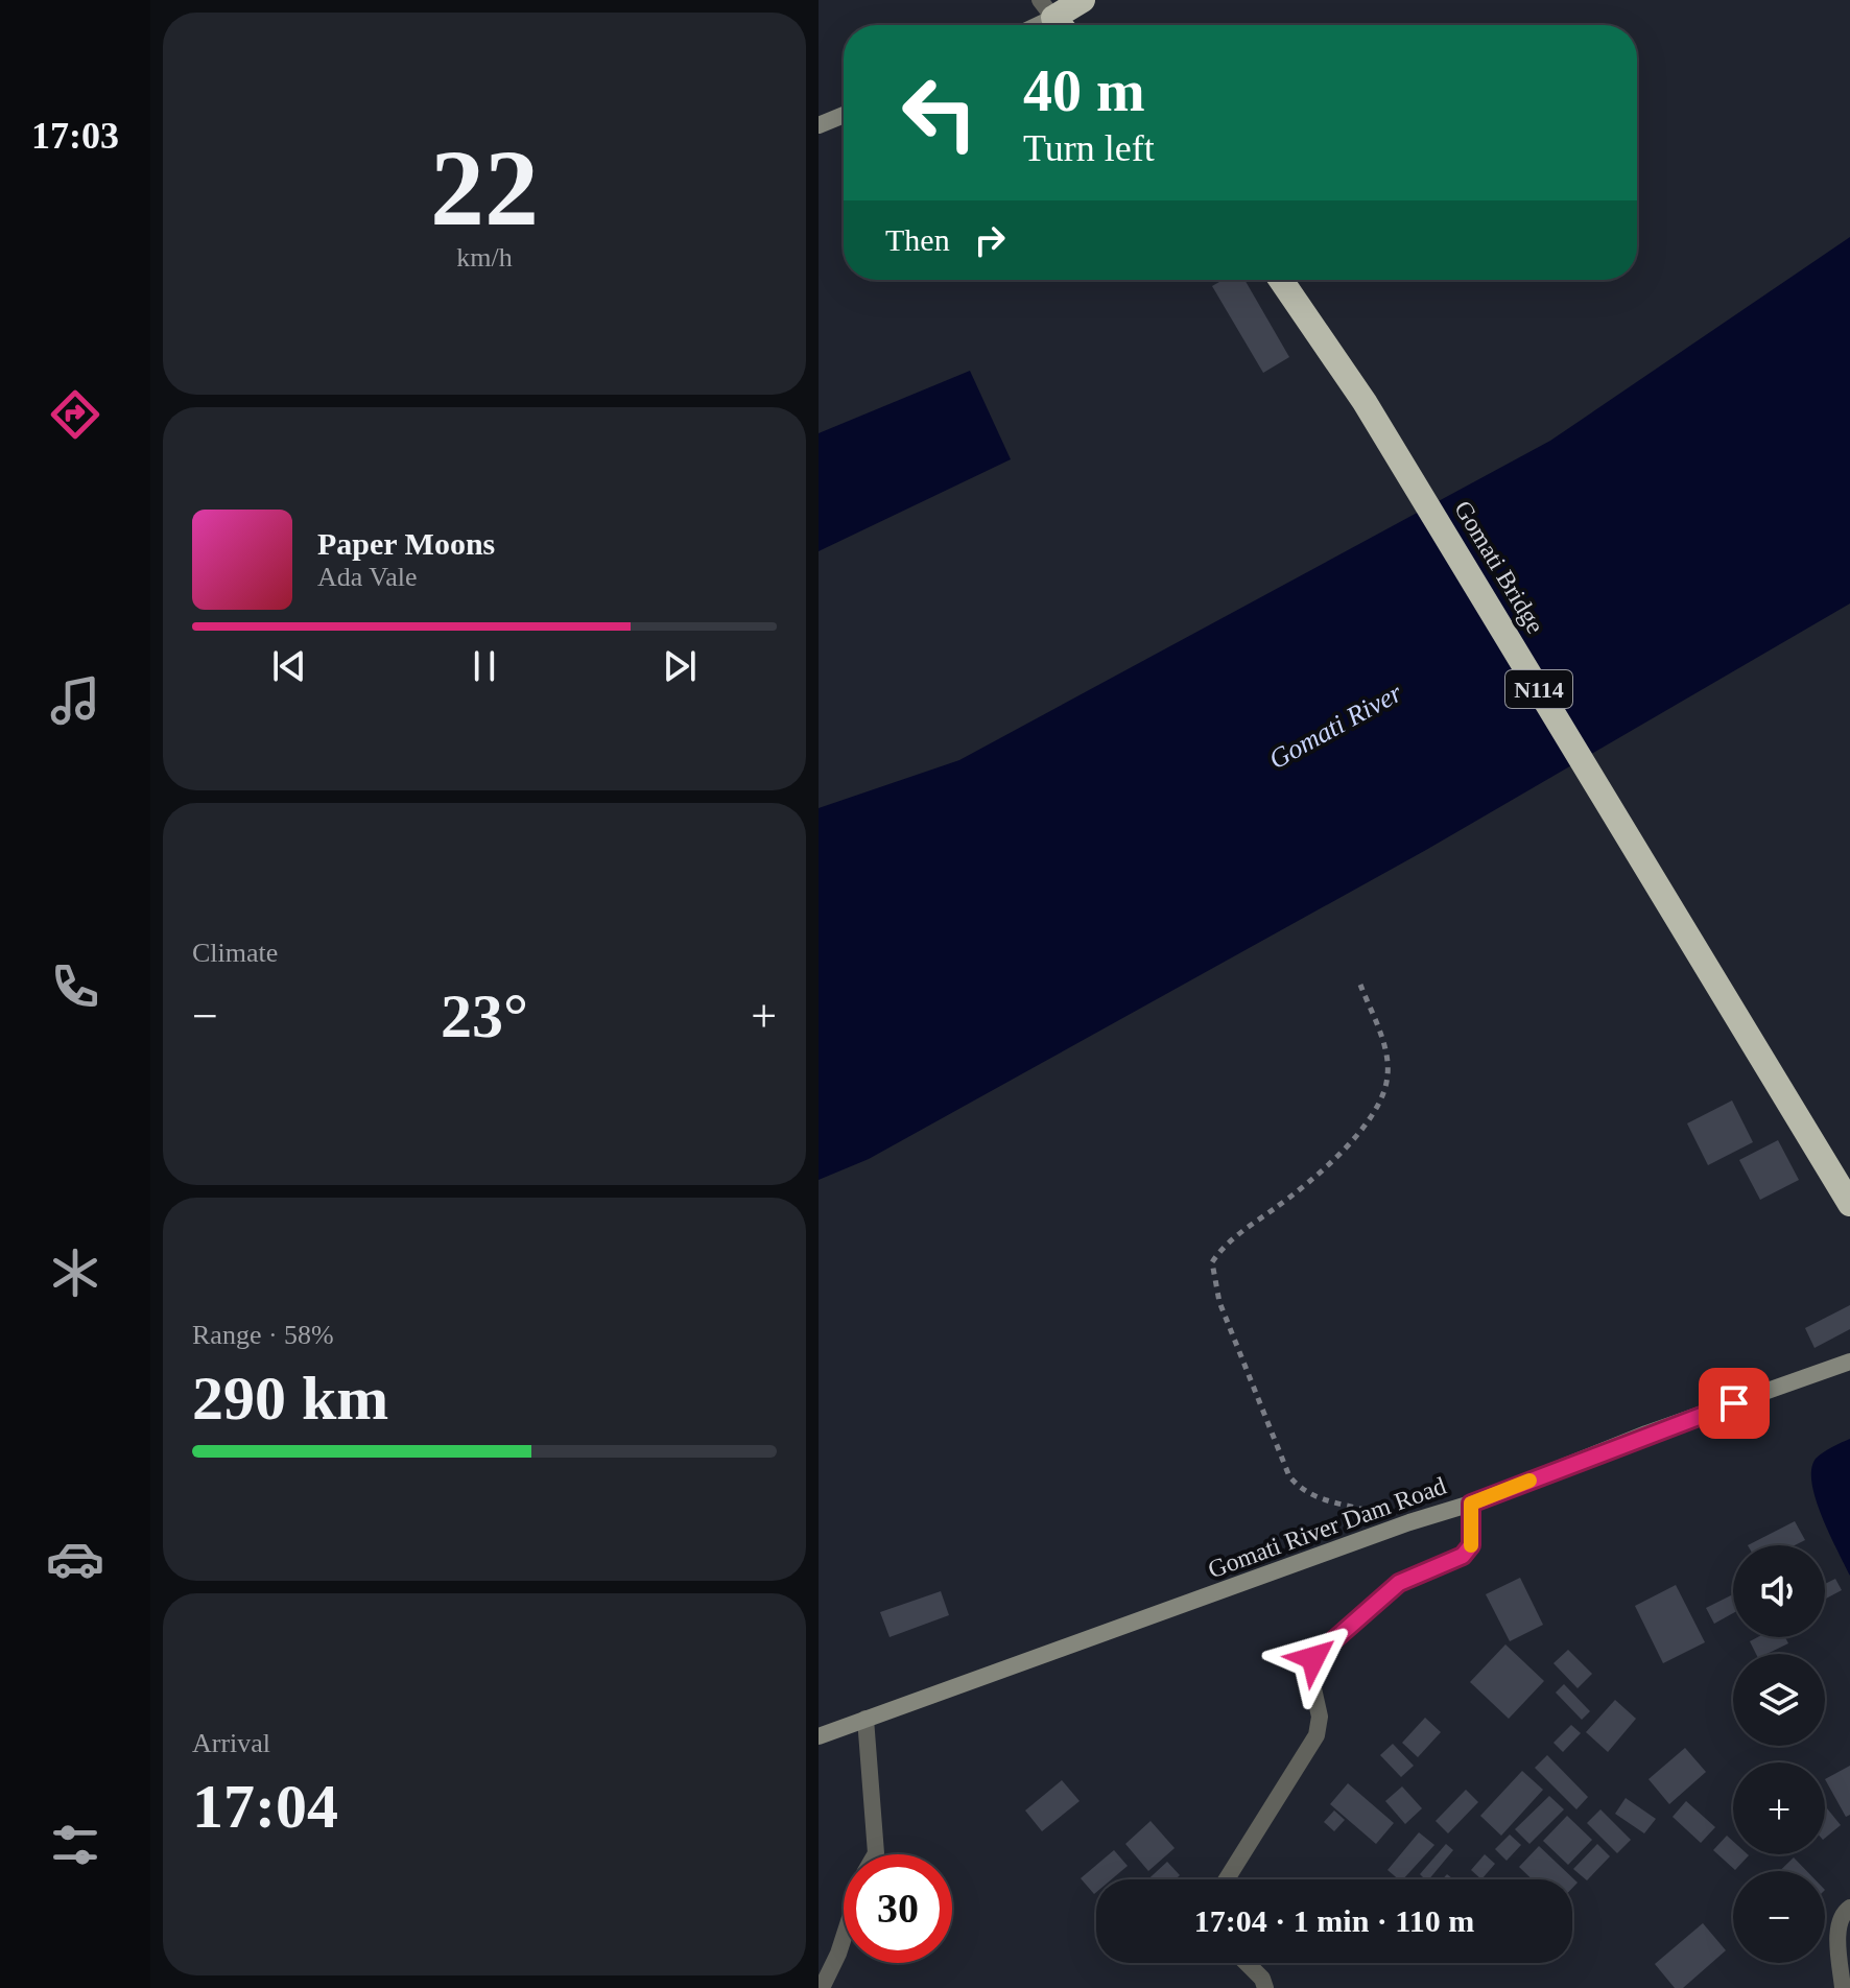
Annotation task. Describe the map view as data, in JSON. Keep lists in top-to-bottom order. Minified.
{"streets":{"highway":["Gomati Bridge","N114"],"main road":["Gomati River Dam Road"]},"water":["Gomati River"],"page":{"tabs":"17:03","tile":[["22","km/h"],"Climate",["Range · 58%","290 km"],["Arrival","17:04"]],"turn":["40 m","Turn left"],"then":"Then","song":["Paper Moons","Ada Vale"],"heat":["−","23°","+"],"map_buttons":["+","−"],"limit":"30","trip":"17:04 · 1 min · 110 m"}}
